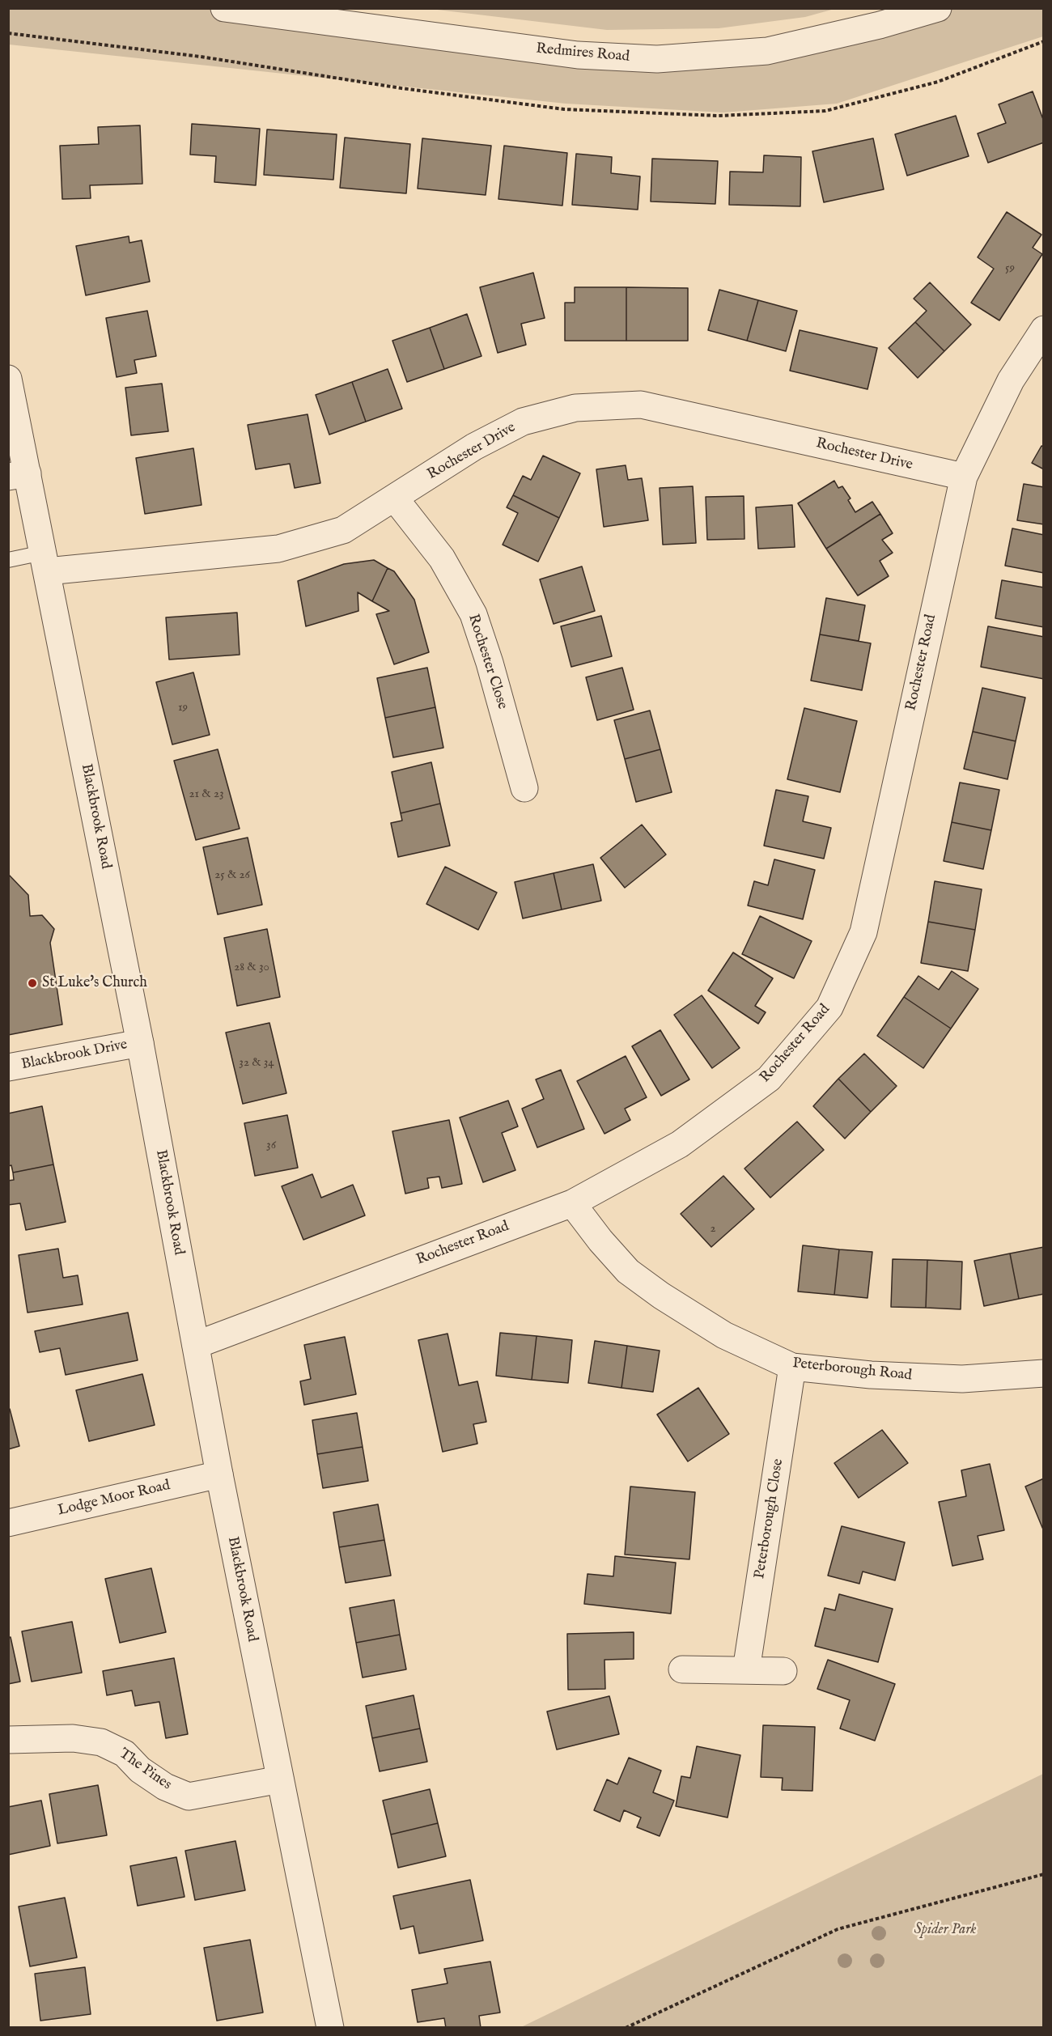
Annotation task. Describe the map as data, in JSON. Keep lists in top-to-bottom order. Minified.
{"streets":{"street":["Redmires Road","Rochester Drive","Rochester Close","Rochester Road","Blackbrook Road","Blackbrook Drive","Peterborough Road","Lodge Moor Road","Peterborough Close","The Pines"]},"crossings":[["Rochester Drive","Rochester Close"],["Rochester Drive","Rochester Road"],["Rochester Drive","Blackbrook Road"],["Rochester Road","Blackbrook Road"],["Rochester Road","Peterborough Road"],["Blackbrook Road","Blackbrook Drive"],["Blackbrook Road","Lodge Moor Road"],["Blackbrook Road","The Pines"],["Peterborough Road","Peterborough Close"]],"parks":["Spider Park"],"places":["St Luke's Church"],"house_numbers":["59","19","21 & 23","25 & 26","28 & 30","32 & 34","36","2"]}
